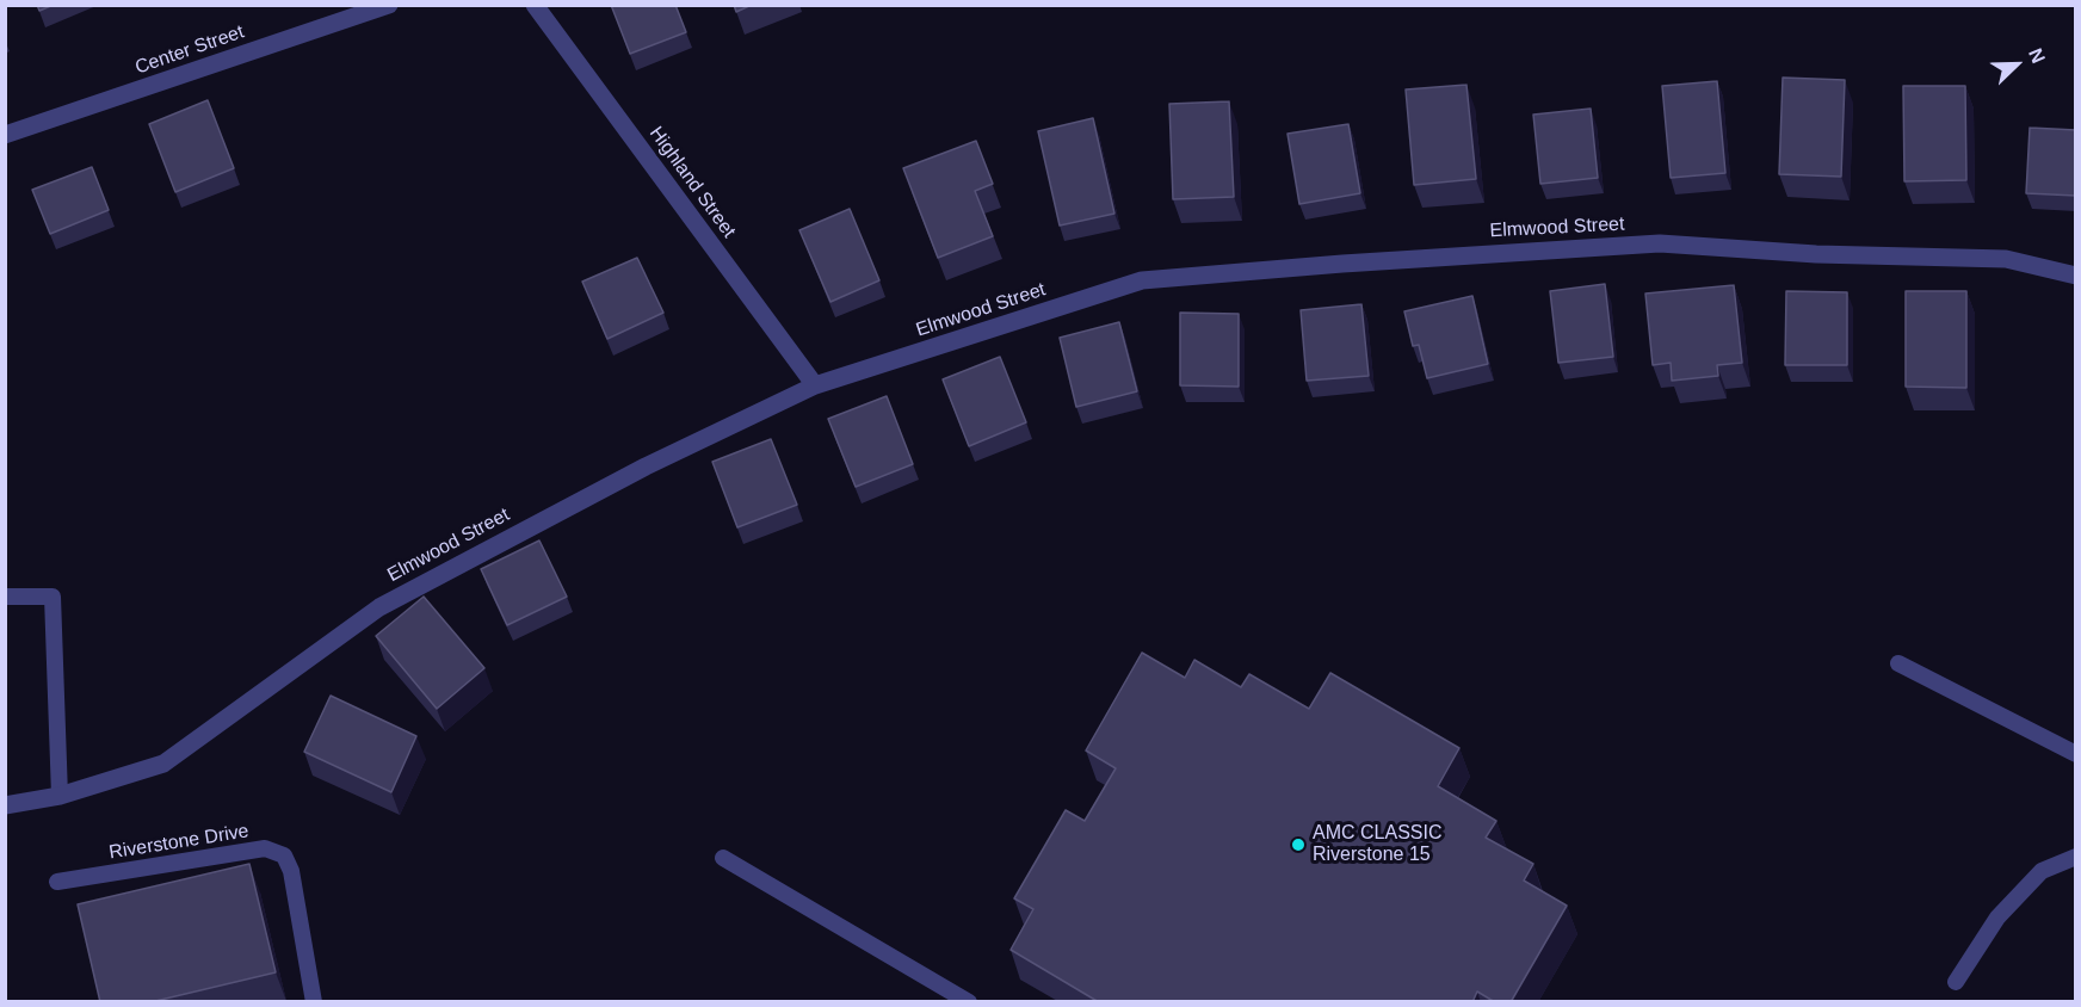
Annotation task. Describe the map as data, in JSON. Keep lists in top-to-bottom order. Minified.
{"streets":{"street":["Center Street","Highland Street","Elmwood Street"],"lane":["Riverstone Drive"]},"crossings":[["Highland Street","Elmwood Street"]],"places":["AMC CLASSIC Riverstone 15"],"north":"top right"}
